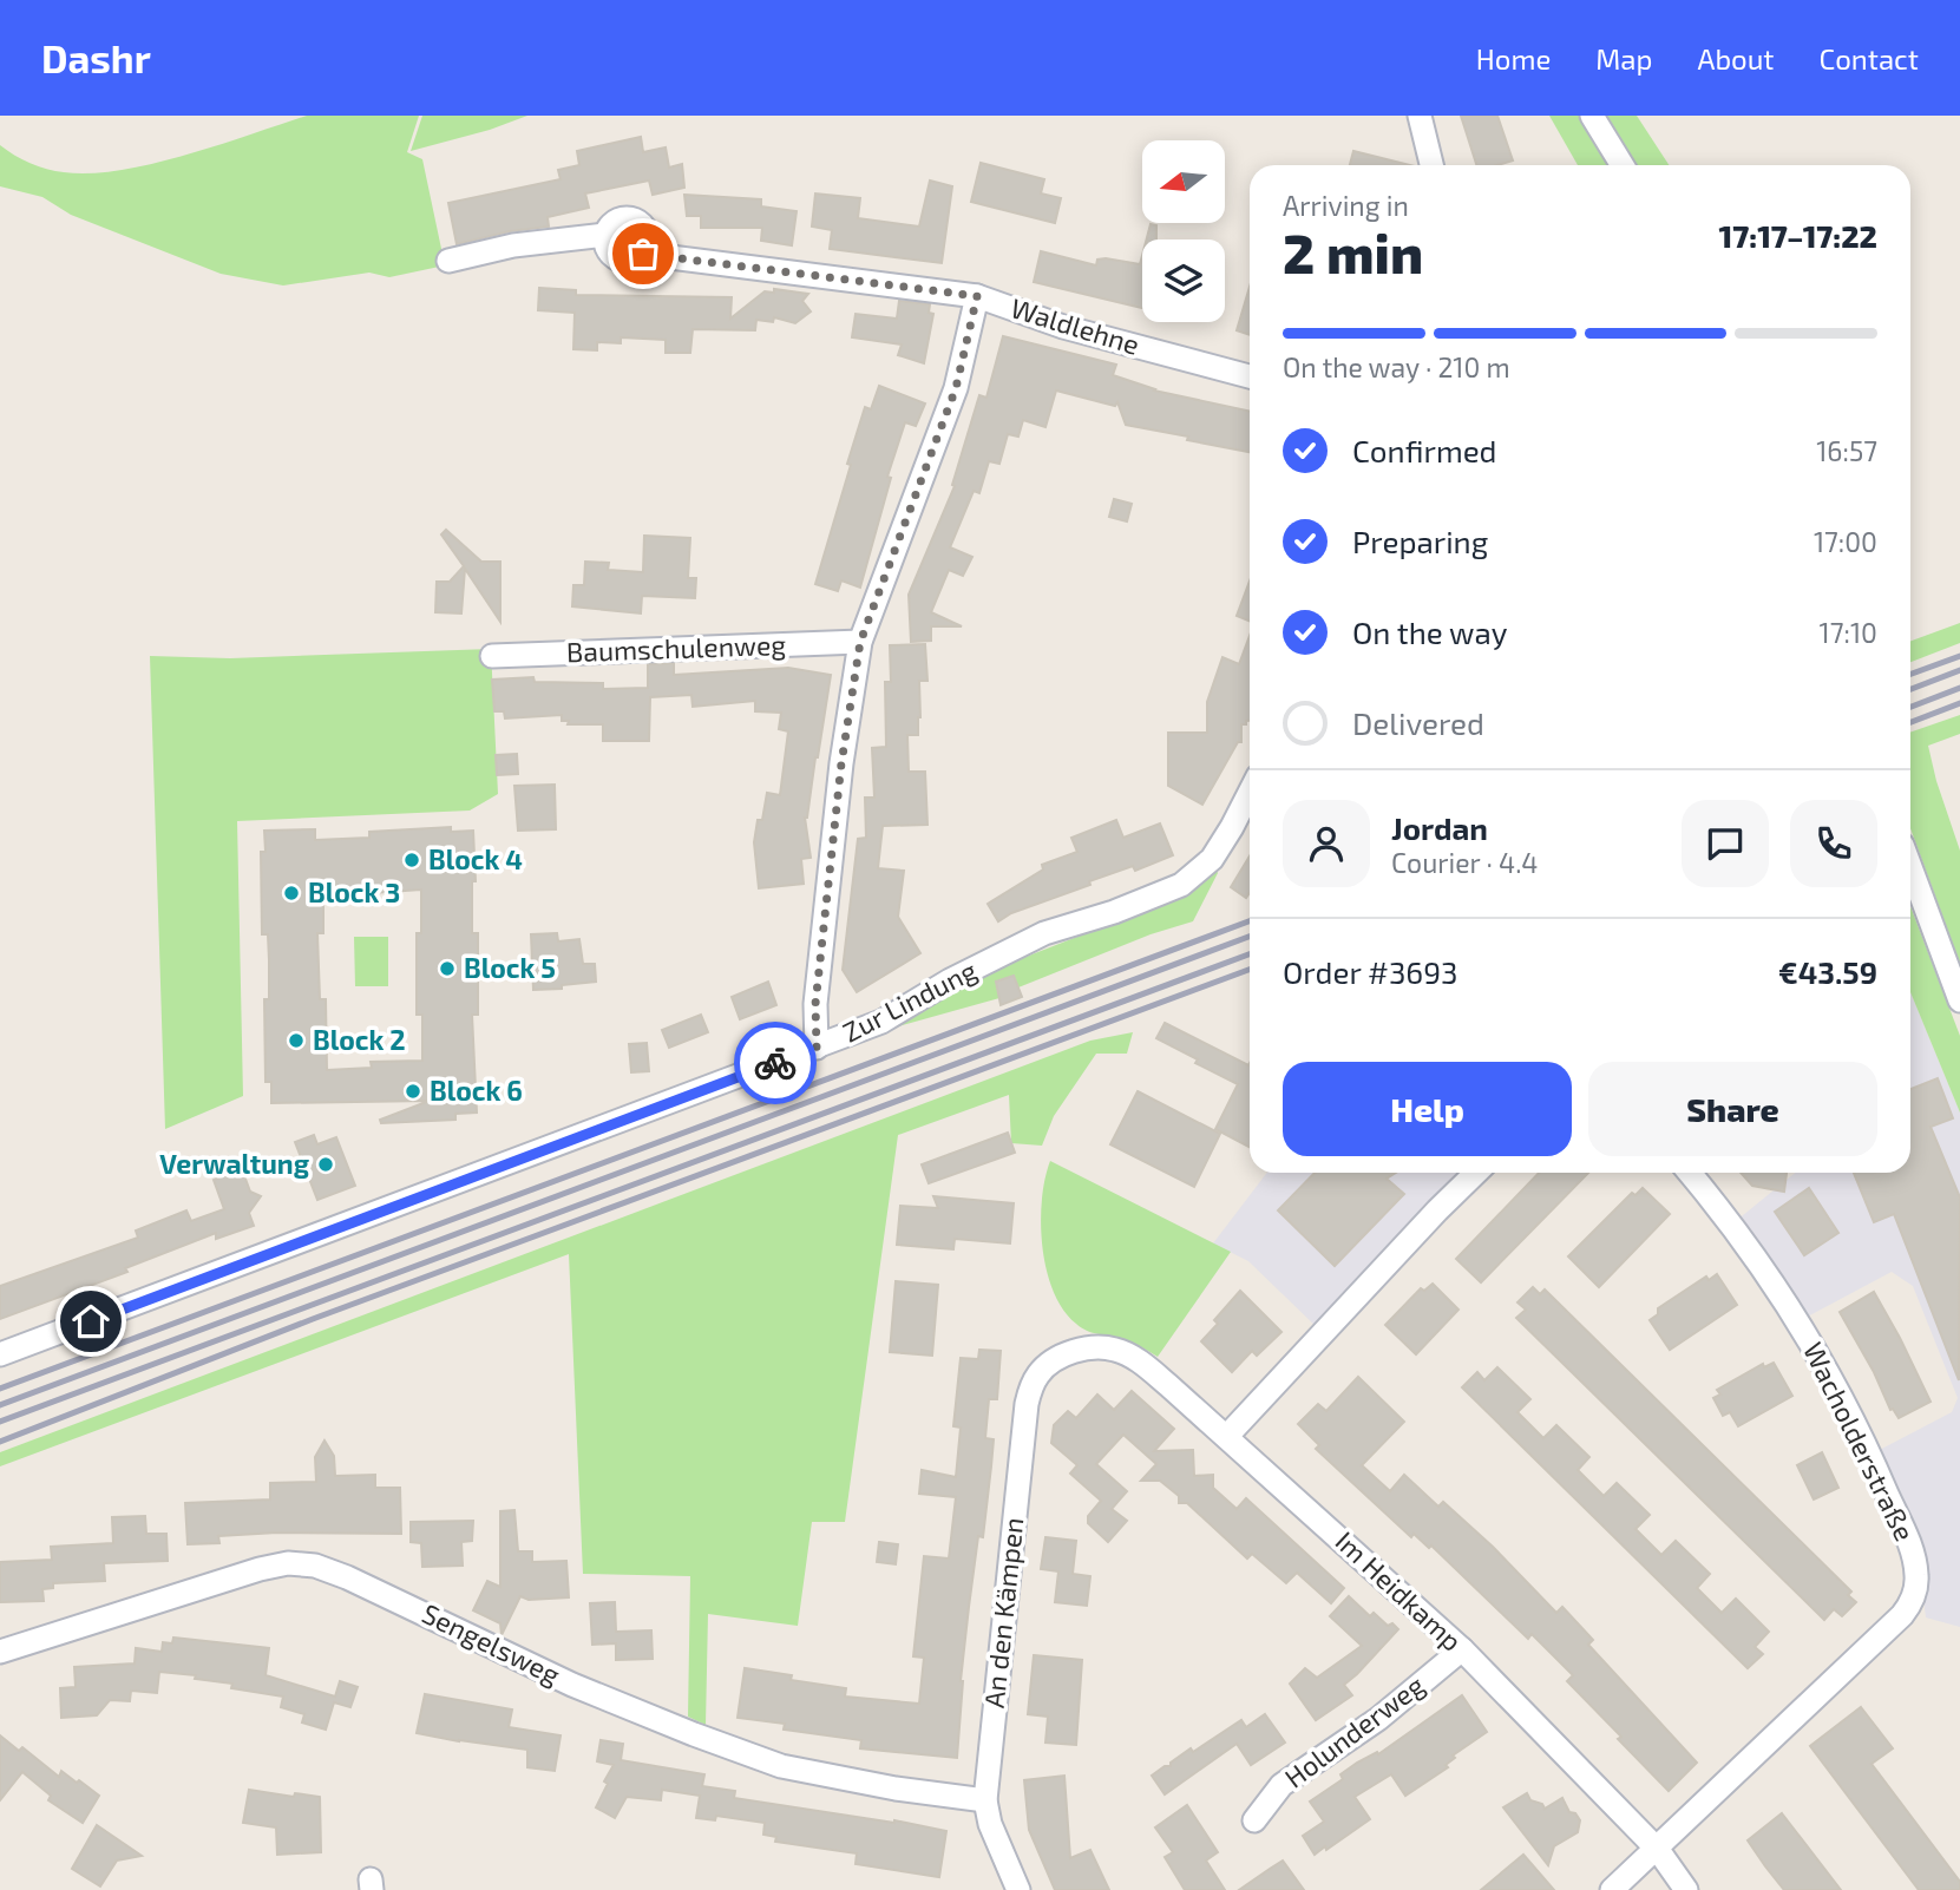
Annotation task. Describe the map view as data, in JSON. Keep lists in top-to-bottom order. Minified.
{"streets":{"street":["Waldlehne","Baumschulenweg","Zur Lindung","Wacholderstraße","Im Heidkamp","An den Kämpen","Sengelsweg","Holunderweg"]},"crossings":[["Wacholderstraße","Im Heidkamp"],["Im Heidkamp","An den Kämpen"],["Im Heidkamp","Holunderweg"],["An den Kämpen","Sengelsweg"]],"places":["Block 4","Block 3","Block 5","Block 2","Block 6","Verwaltung"],"north":"left","page":{"header":"Dashr","nav":["Home","Map","About","Contact"],"heading":["2 min","Arriving in","17:17–17:22"],"panel":["Jordan","Courier · 4.4","Order #3693","€43.59"],"bar":"On the way · 210 m","list":[["Confirmed","16:57"],["Preparing","17:00"],["On the way","17:10"],"Delivered"],"buttons":["Help","Share"]}}
